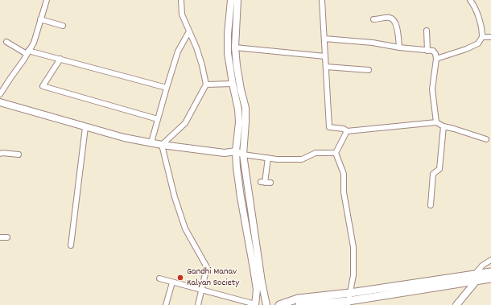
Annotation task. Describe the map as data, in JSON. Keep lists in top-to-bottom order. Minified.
{"places":["Gandhi Manav Kalyan Society"]}
